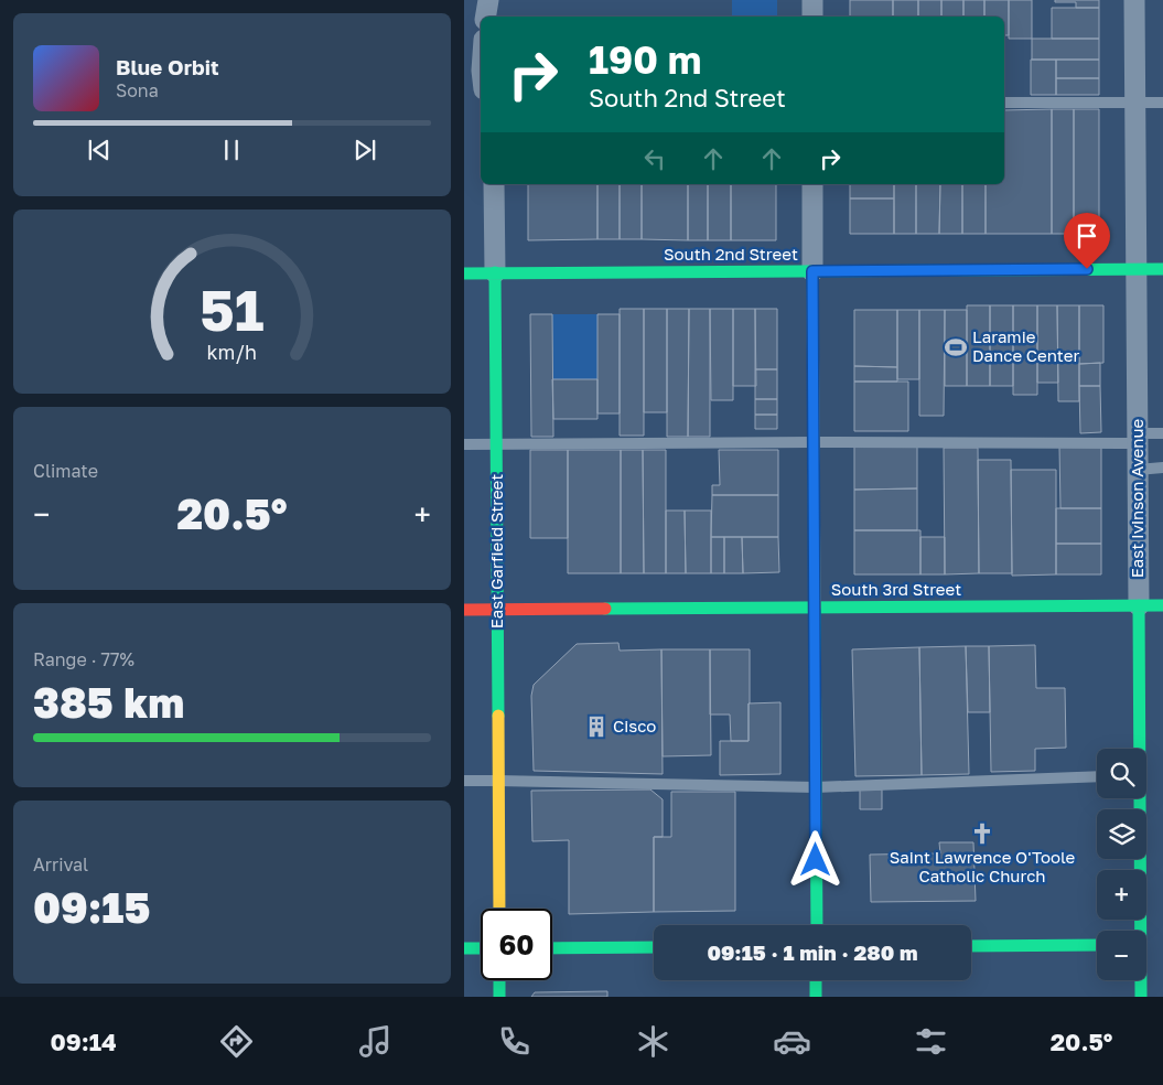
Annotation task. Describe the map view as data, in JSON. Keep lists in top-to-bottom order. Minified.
{"streets":{"street":["South 2nd Street","East Ivinson Avenue","East Garfield Street","South 3rd Street"]},"crossings":[["South 2nd Street","East Ivinson Avenue"],["South 2nd Street","East Garfield Street"],["East Ivinson Avenue","South 3rd Street"],["East Garfield Street","South 3rd Street"]],"places":{"sports":["Laramie Dance Center"],"building":["Cisco"],"church":["Saint Lawrence O'Toole Catholic Church"]},"page":{"turn":["190 m","South 2nd Street"],"song":["Blue Orbit","Sona"],"tile":["Climate",["Range · 77%","385 km"],["Arrival","09:15"]],"heat":["−","20.5°","+"],"map_buttons":["+","−"],"limit":"60","trip":"09:15 · 1 min · 280 m","tabs":["09:14","20.5°"],"gauge":["51","km/h"]}}
